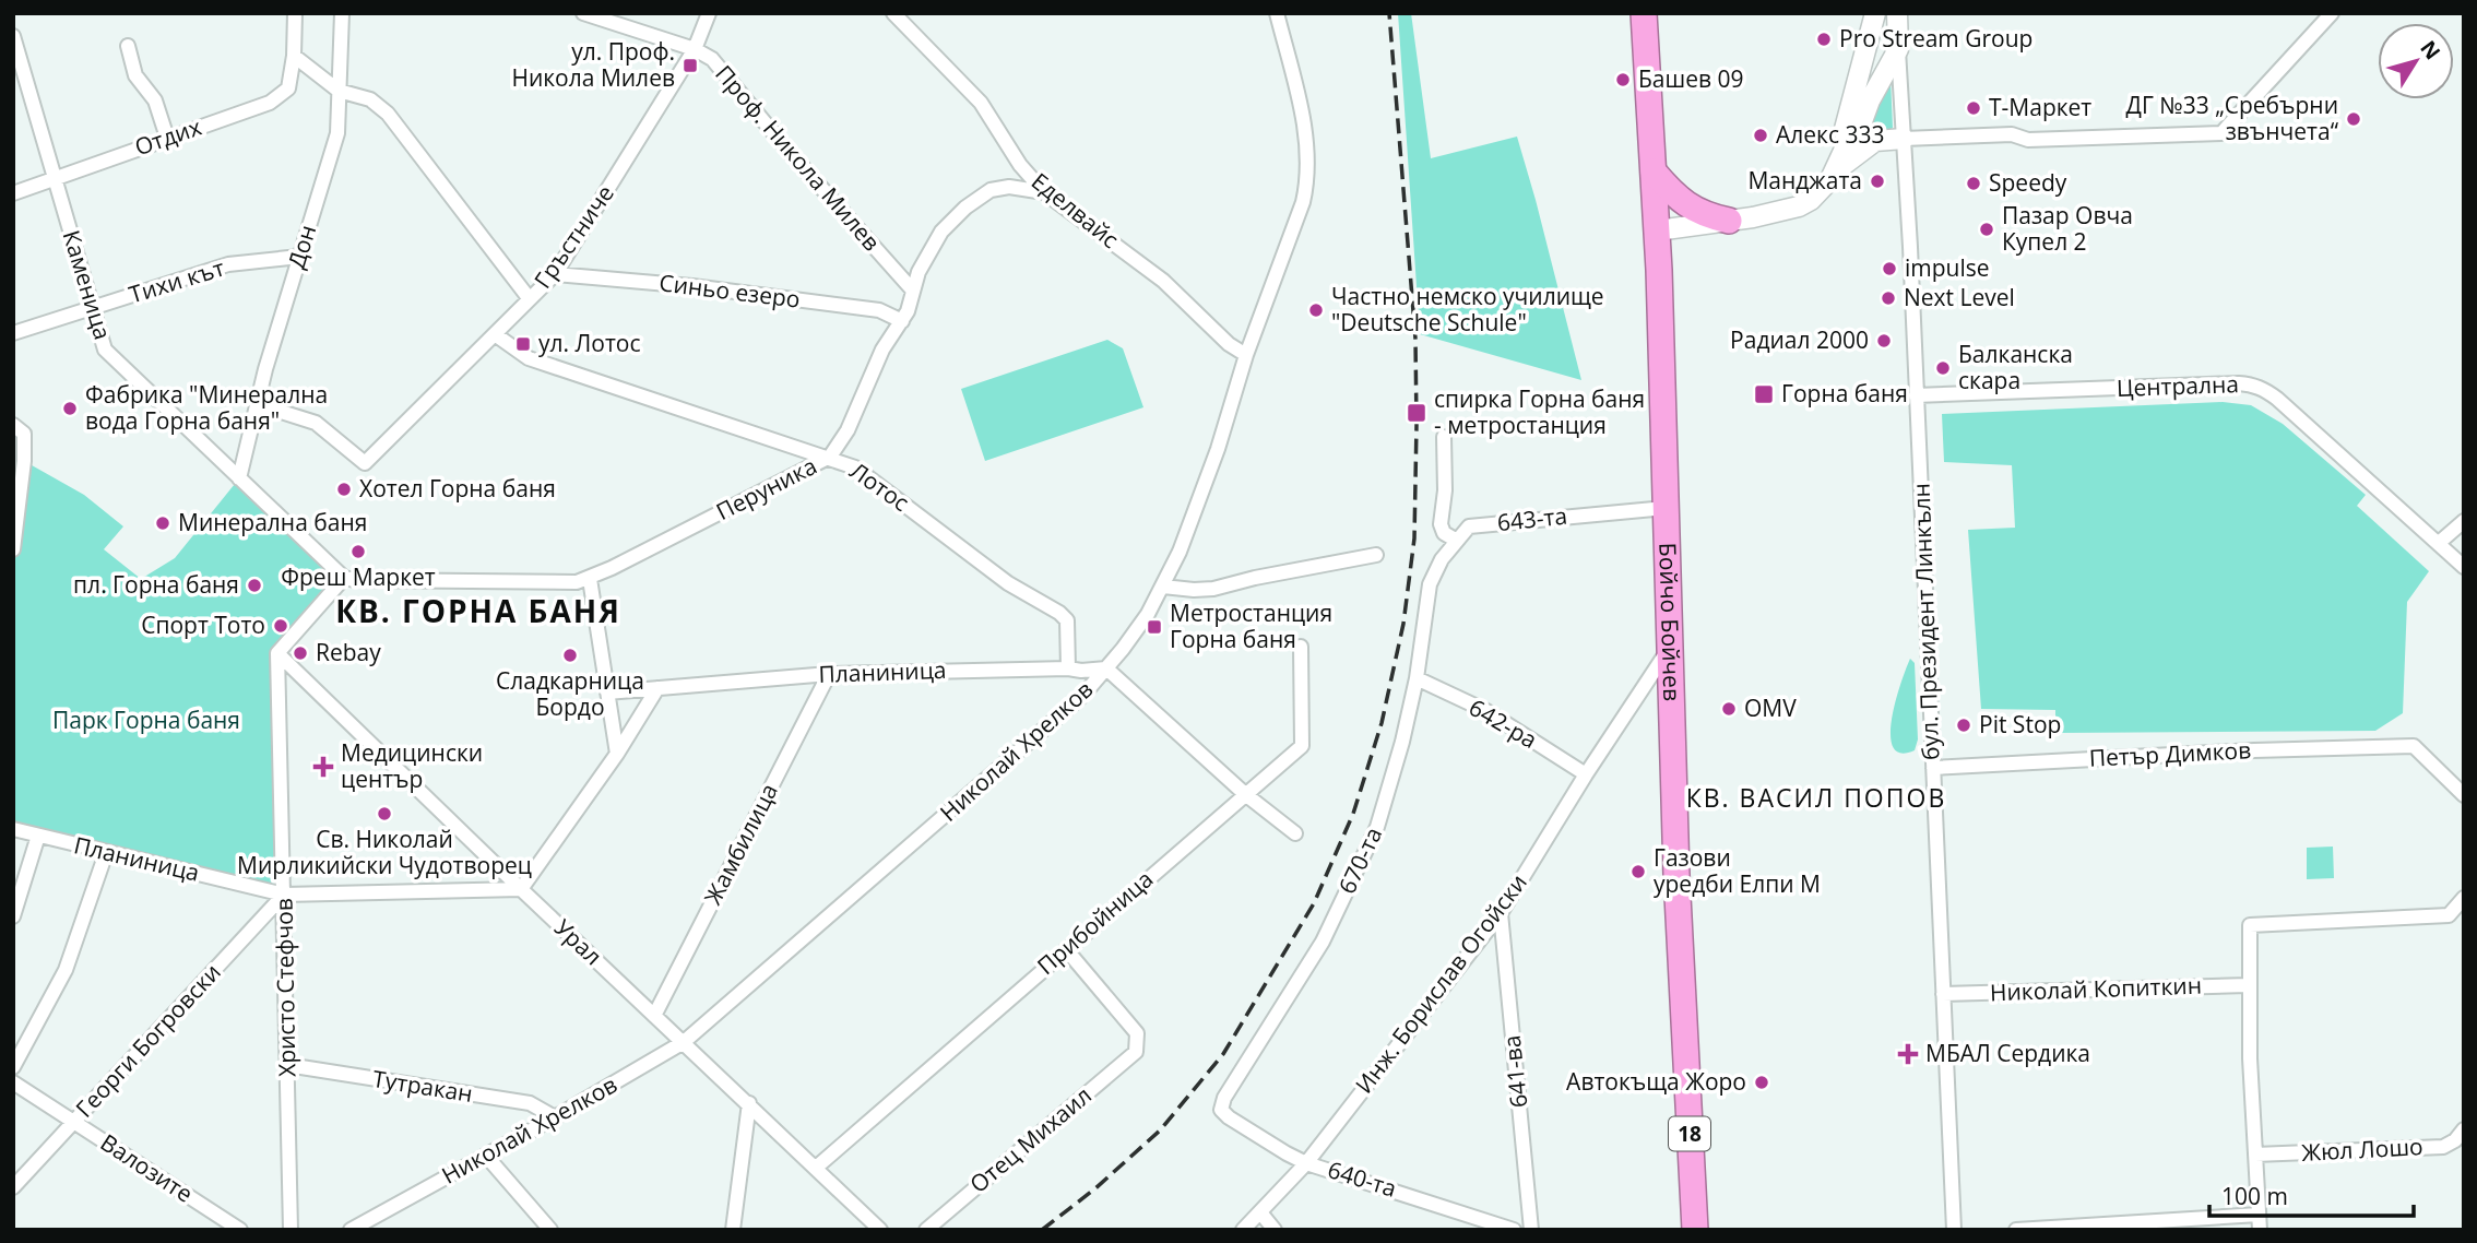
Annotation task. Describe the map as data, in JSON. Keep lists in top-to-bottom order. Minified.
{"streets":{"highway":["Бойчо Бойчев","18"],"street":["Отдих","Проф. Никола Милев","Еделвайс","Гръстниче","Дон","Тихи кът","Каменица","Синьо езеро","Централна","Лотос","Перуника","643-та","бул. Президент Линкълн","Планиница","642-ра","Николай Хрелков","Петър Димков","Жамбилица","670-та","Прибойница","Урал","Инж. Борислав Огойски","Христо Стефчов","Николай Копиткин","Георги Богровски","641-ва","Тутракан","Отец Михаил","Жюл Лошо","Валозите","640-та"]},"crossings":[["Отдих","Каменица"],["Проф. Никола Милев","Гръстниче"],["Проф. Никола Милев","Перуника"],["Еделвайс","Перуника"],["Еделвайс","Николай Хрелков"],["Гръстниче","Дон"],["Гръстниче","Синьо езеро"],["Гръстниче","Лотос"],["Дон","Тихи кът"],["Дон","Каменица"],["Тихи кът","Каменица"],["Каменица","Перуника"],["Синьо езеро","Перуника"],["Централна","бул. Президент Линкълн"],["Лотос","Перуника"],["Лотос","Планиница"],["643-та","Бойчо Бойчев"],["643-та","670-та"],["Бойчо Бойчев","Инж. Борислав Огойски"],["бул. Президент Линкълн","Петър Димков"],["бул. Президент Линкълн","Николай Копиткин"],["Планиница","Николай Хрелков"],["Планиница","Жамбилица"],["Планиница","Урал"],["Планиница","Христо Стефчов"],["Планиница","Георги Богровски"],["642-ра","670-та"],["642-ра","Инж. Борислав Огойски"],["Николай Хрелков","Урал"],["Николай Хрелков","Тутракан"],["Жамбилица","Урал"],["670-та","640-та"],["Прибойница","Урал"],["Прибойница","Отец Михаил"],["Урал","Христо Стефчов"],["Инж. Борислав Огойски","641-ва"],["Инж. Борислав Огойски","640-та"],["Христо Стефчов","Георги Богровски"],["Христо Стефчов","Тутракан"],["Георги Богровски","Валозите"]],"districts":["КВ. ГОРНА БАНЯ","КВ. ВАСИЛ ПОПОВ"],"parks":["Парк Горна баня"],"places":{"other":["Pro Stream Group","Башев 09","Т-Маркет","ДГ №33 „Сребърни звънчета“","Алекс 333","Манджата","Speedy","Пазар Овча Купел 2","impulse","Next Level","Частно немско училище \"Deutsche Schule\"","Радиал 2000","Балканска скара","Фабрика \"Минерална вода Горна баня\"","Хотел Горна баня","Минерална баня","Фреш Маркет","пл. Горна баня","Спорт Тото","Rebay","Сладкарница Бордо","OMV","Pit Stop","Св. Николай Мирликийски Чудотворец","Газови уредби Елпи М","Автокъща Жоро"],"transit":["ул. Проф. Никола Милев","ул. Лотос","Горна баня","спирка Горна баня - метростанция","Метростанция Горна баня"],"health":["Медицински център","МБАЛ Сердика"]},"scale_bar":"100 m","north":"top right"}
